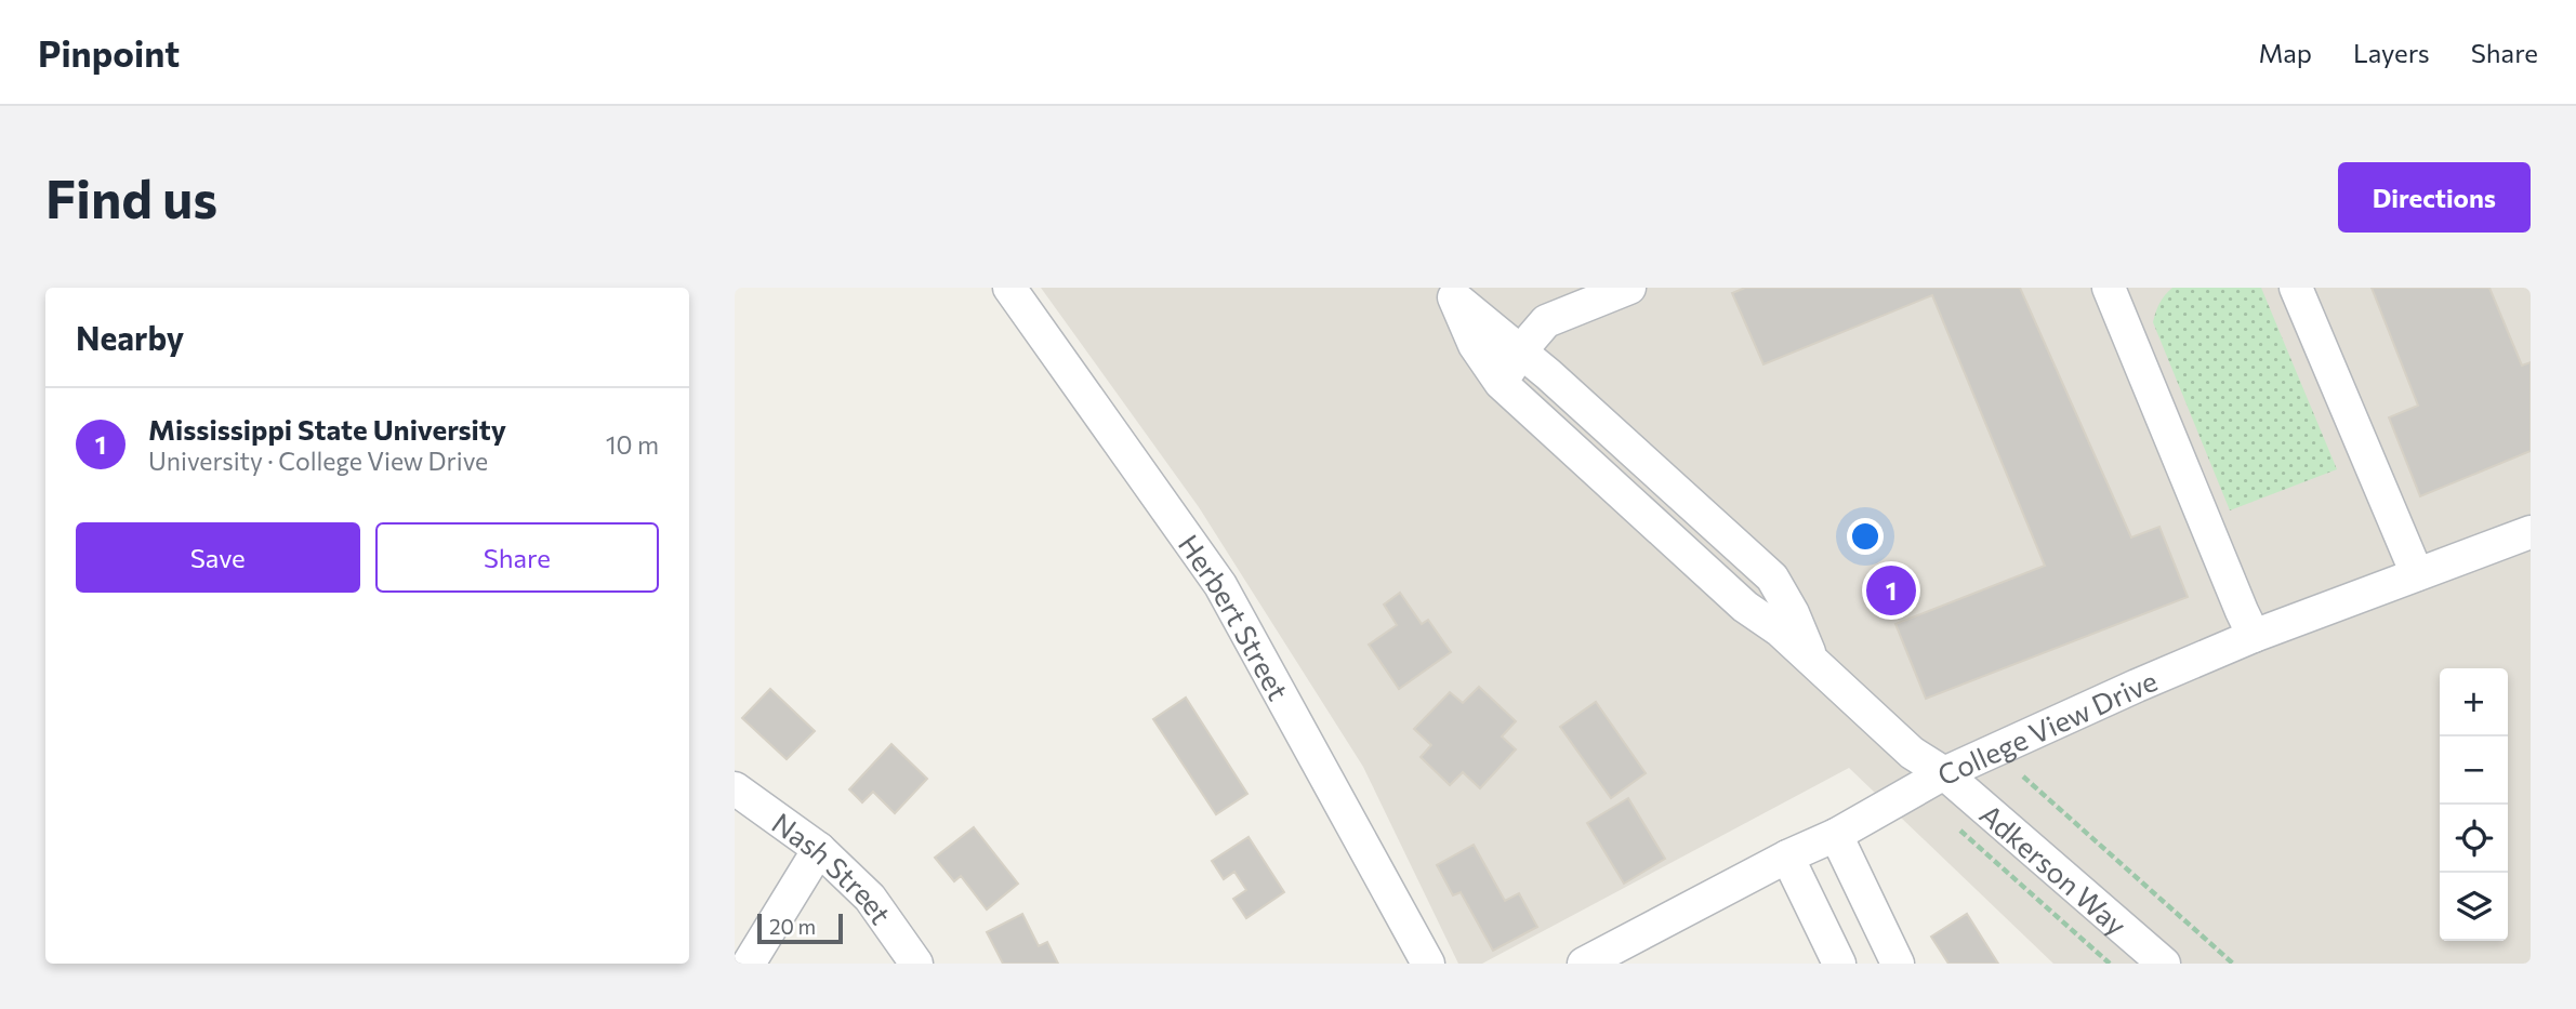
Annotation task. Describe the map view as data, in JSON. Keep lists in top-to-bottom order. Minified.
{"streets":{"street":["Herbert Street","College View Drive","Adkerson Way","Nash Street"]},"crossings":[["College View Drive","Adkerson Way"]],"scale_bar":"20 m","page":{"header":"Pinpoint","nav":["Map","Layers","Share"],"buttons":["Directions",["Save","Share"]],"title":"Find us","heading":"Nearby","list":[{"mark":"1","name":"Mississippi State University","note":"University · College View Drive","value":"10 m"}],"pins":"1","map_buttons":["+","−"],"scale":"20 m"}}
